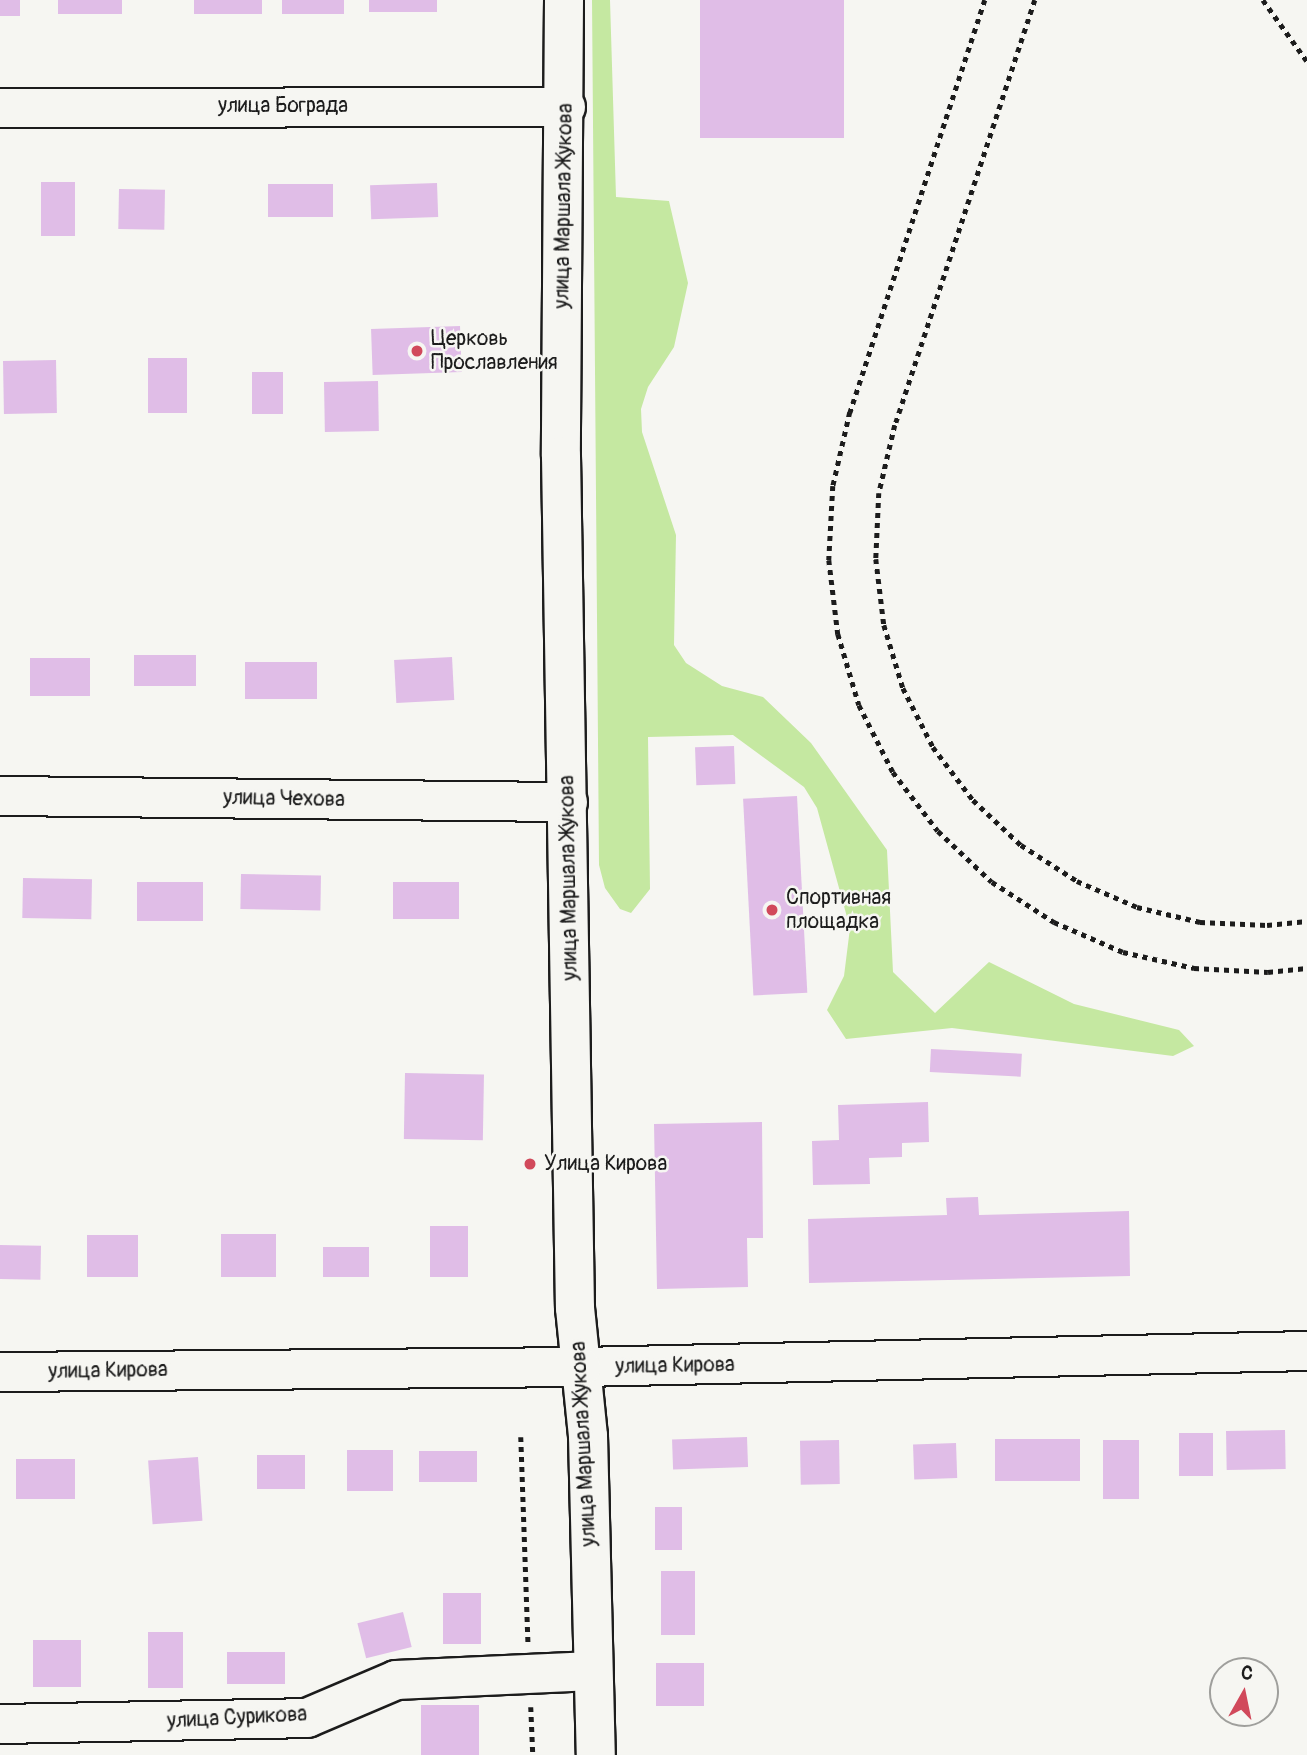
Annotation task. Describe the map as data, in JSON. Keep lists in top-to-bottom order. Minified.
{"streets":{"street":["улица Бограда","улица Маршала Жукова","улица Чехова","улица Кирова","улица Сурикова"]},"crossings":[["улица Бограда","улица Маршала Жукова"],["улица Маршала Жукова","улица Чехова"],["улица Маршала Жукова","улица Кирова"],["улица Маршала Жукова","улица Сурикова"]],"places":["Церковь Прославления","Спортивная площадка","Улица Кирова"],"north":"top"}
